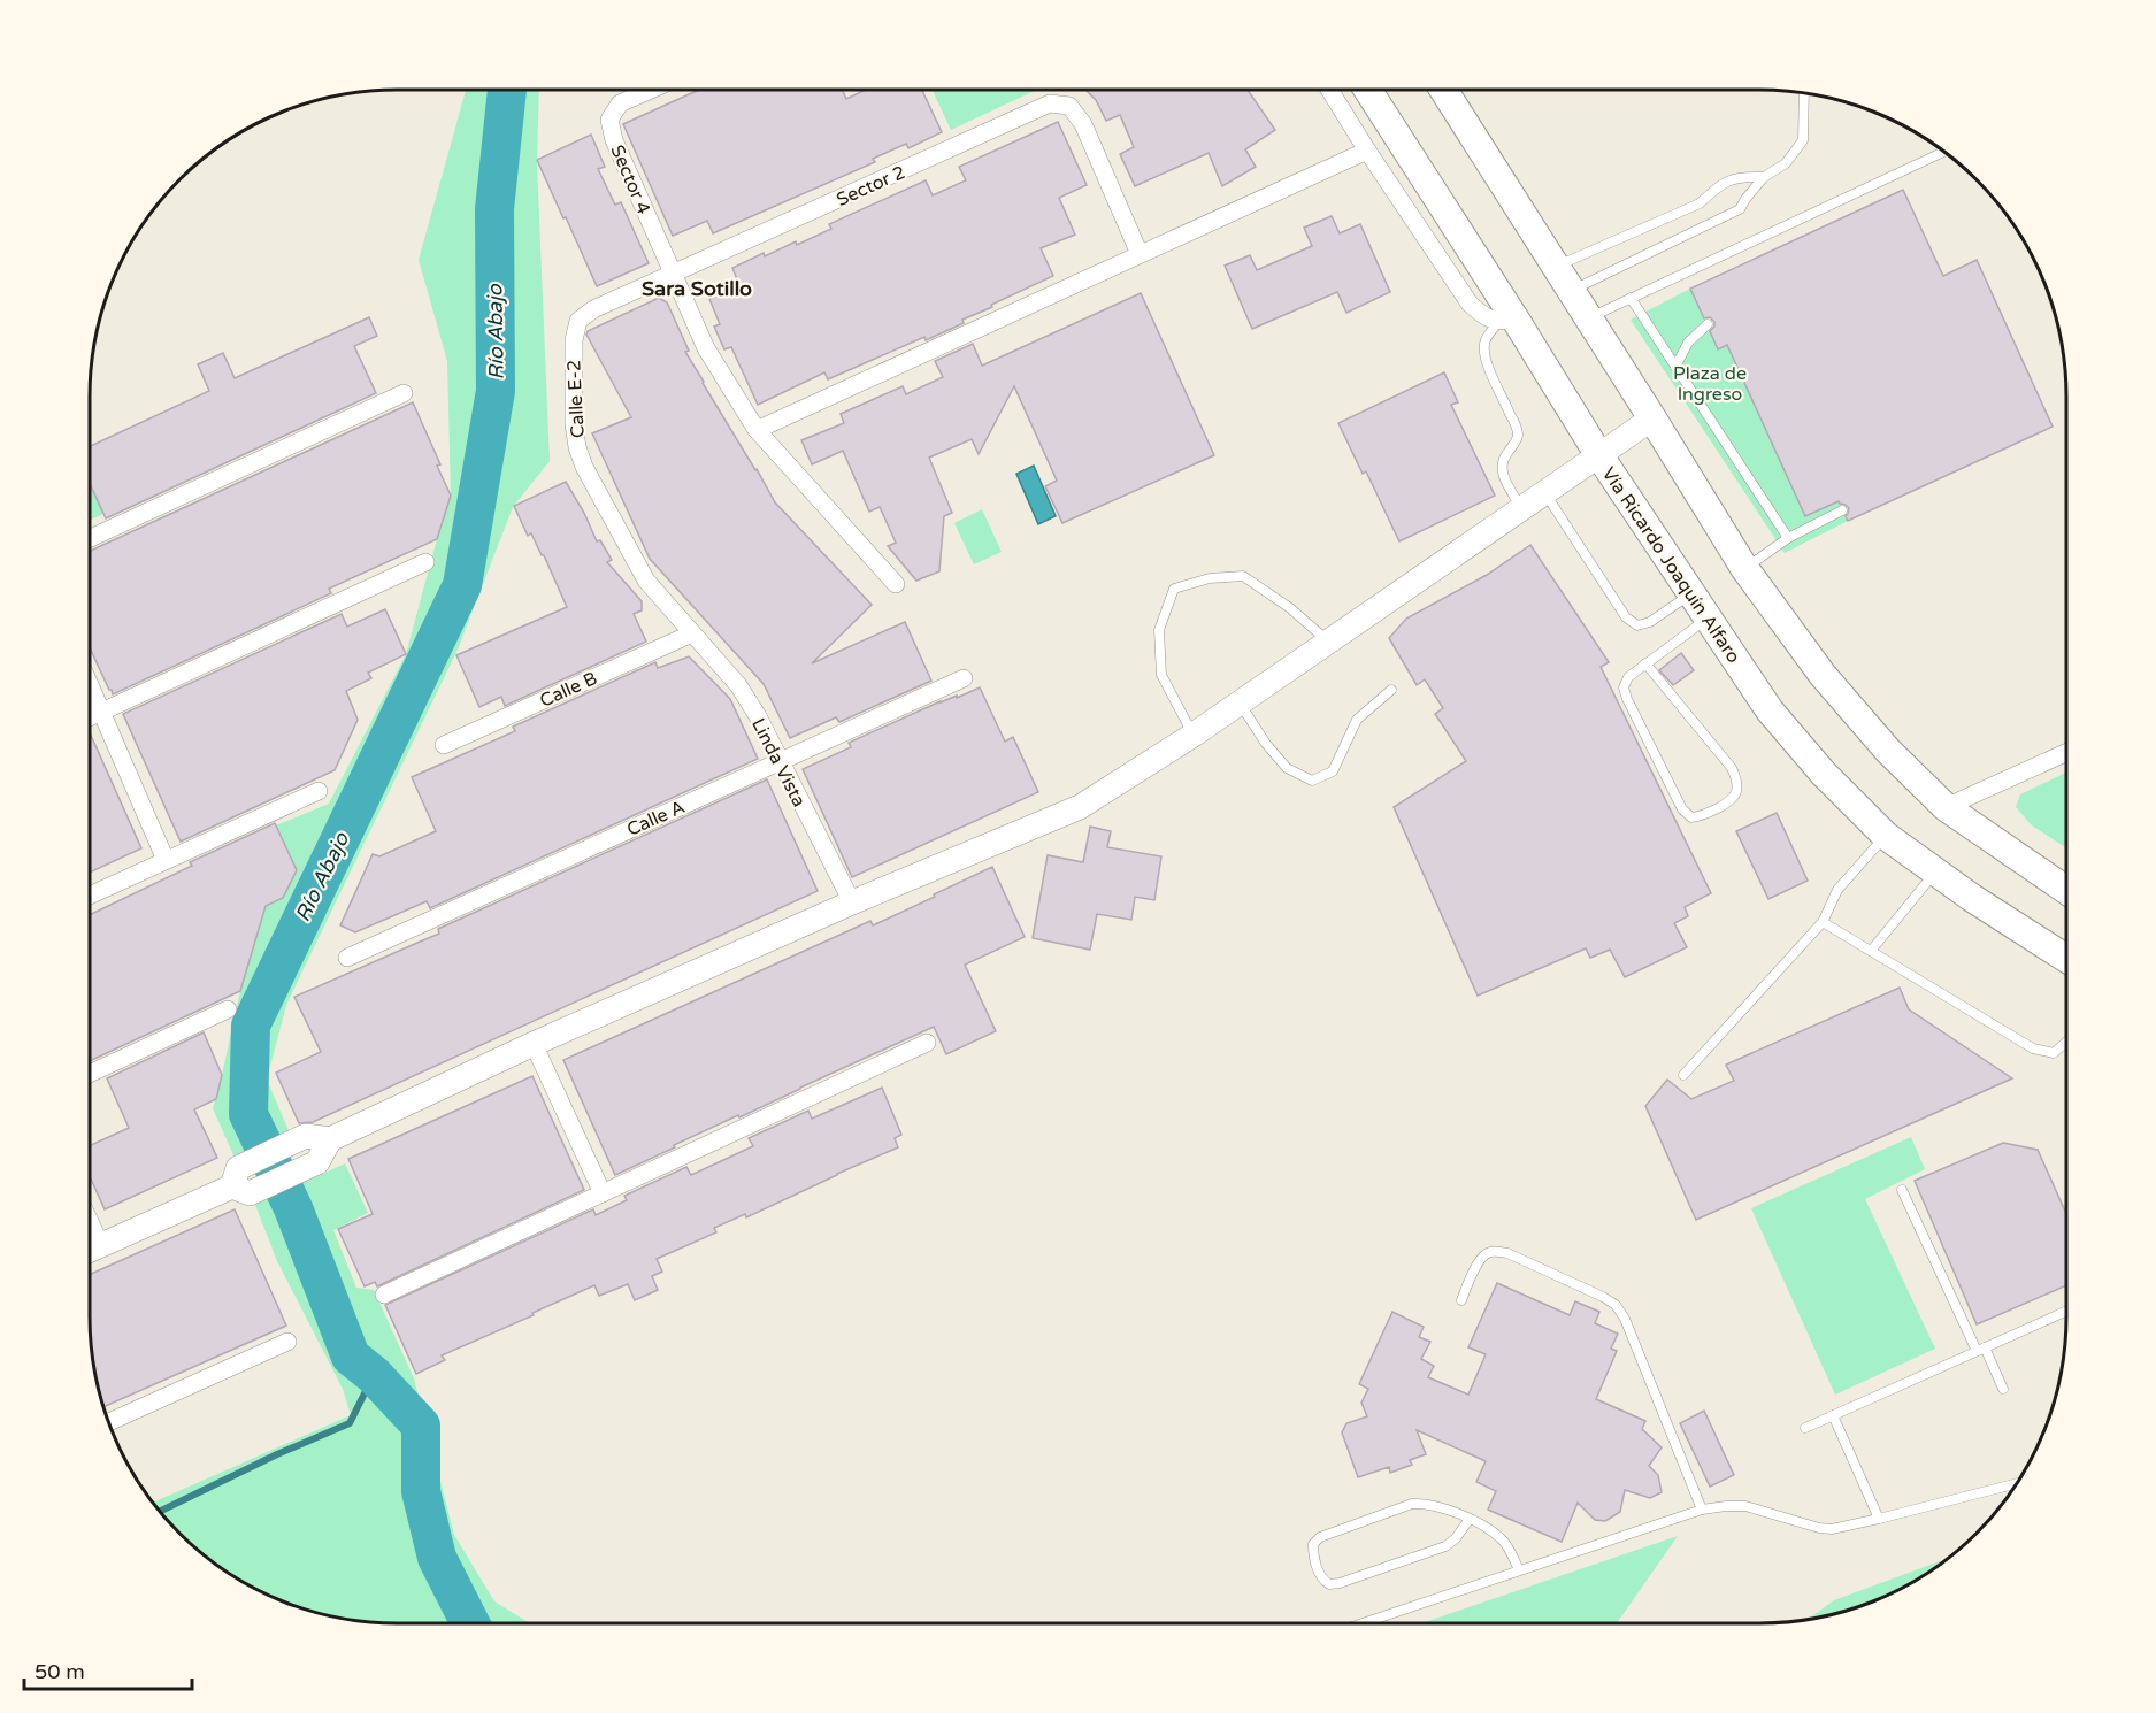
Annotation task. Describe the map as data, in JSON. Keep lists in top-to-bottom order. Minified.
{"streets":{"main road":["Vía Ricardo Joaquín Alfaro"],"street":["Sector 4","Sector 2","Calle E-2","Calle B","Linda Vista","Calle A"]},"crossings":[["Sector 4","Sector 2"],["Sector 4","Calle E-2"],["Sector 2","Calle E-2"],["Calle E-2","Calle B"],["Calle E-2","Linda Vista"],["Calle B","Linda Vista"],["Linda Vista","Calle A"]],"districts":["Sara Sotillo"],"water":["Río Abajo"],"parks":["Plaza de Ingreso"],"scale_bar":"50 m"}
